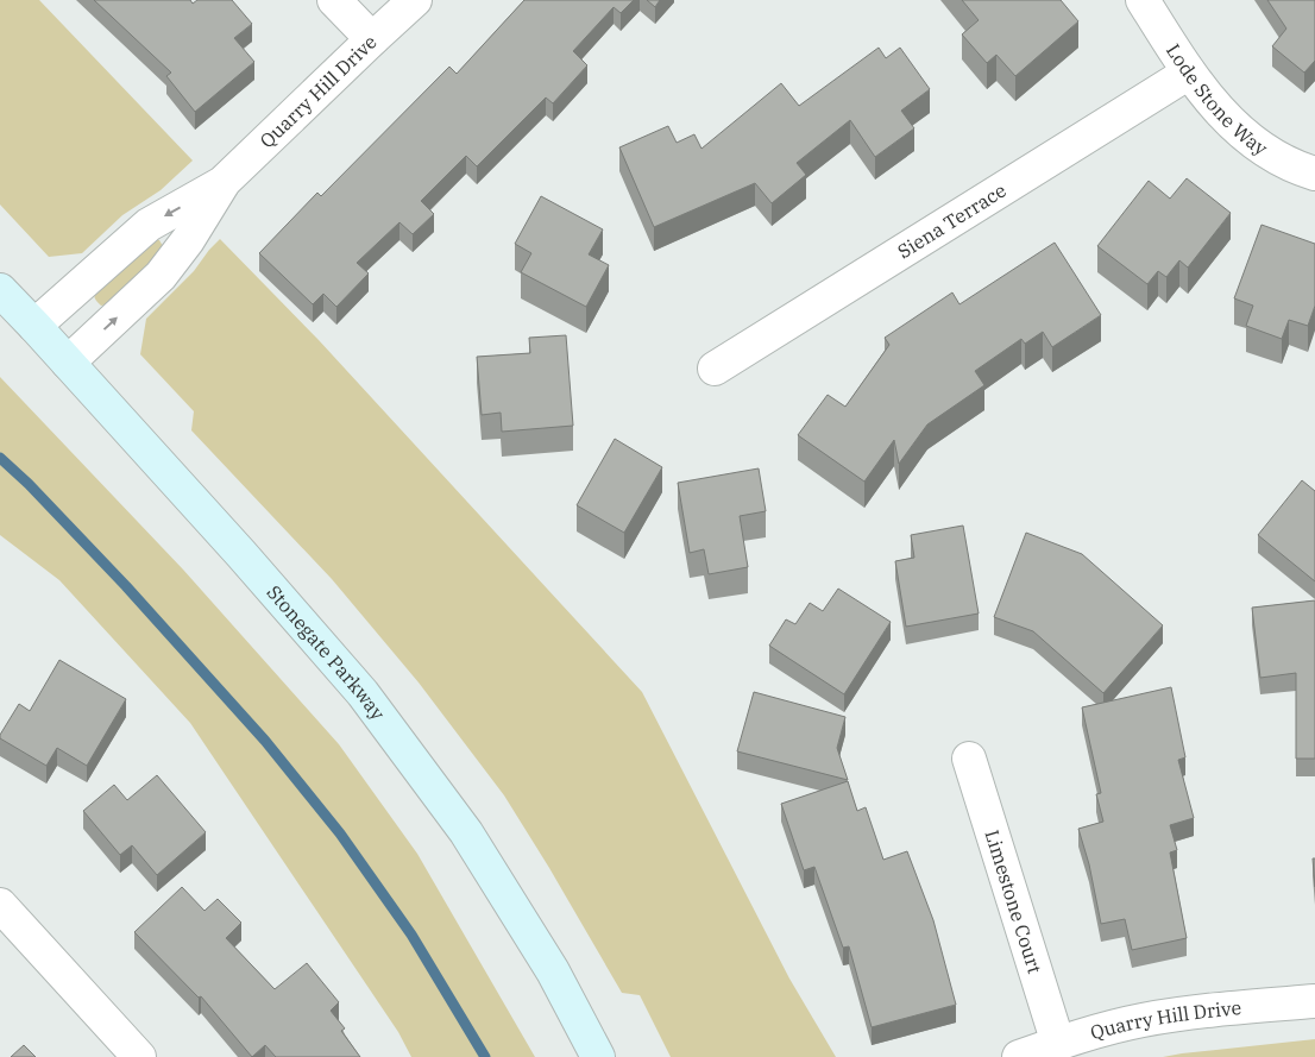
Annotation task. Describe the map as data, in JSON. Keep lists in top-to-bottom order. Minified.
{"streets":{"street":["Quarry Hill Drive","Lode Stone Way","Siena Terrace","Stonegate Parkway","Limestone Court"]},"crossings":[["Quarry Hill Drive","Stonegate Parkway"],["Quarry Hill Drive","Limestone Court"],["Lode Stone Way","Siena Terrace"]]}
